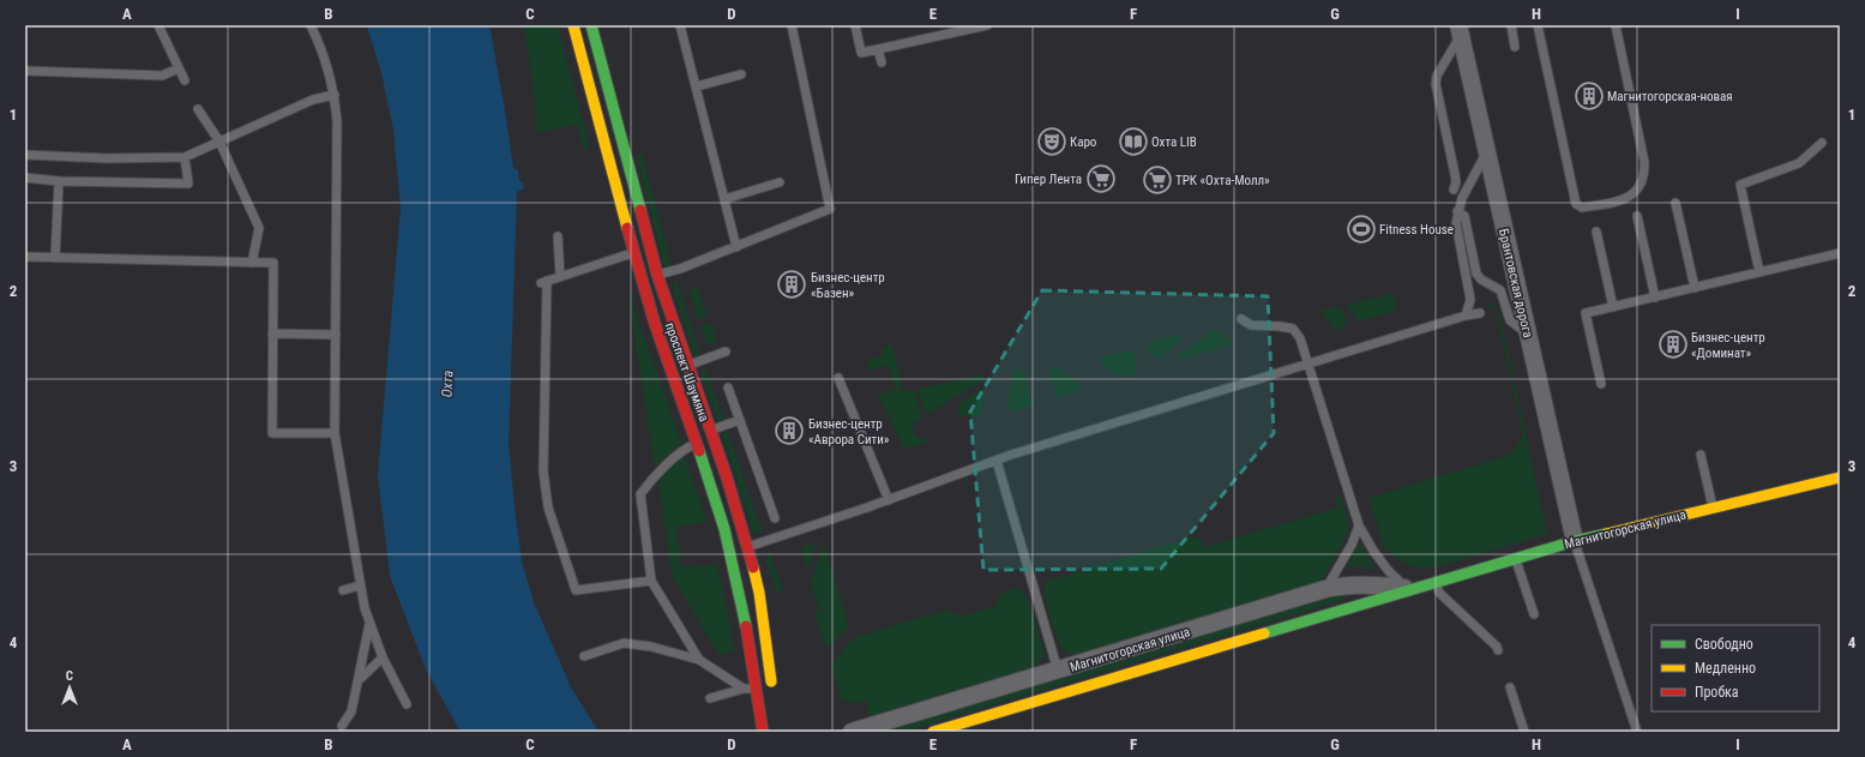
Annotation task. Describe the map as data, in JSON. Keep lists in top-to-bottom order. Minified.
{"streets":{"street":["Брантовская дорога","проспект Шаумяна","Магнитогорская улица"]},"crossings":[["Брантовская дорога","Магнитогорская улица"]],"water":["Охта"],"places":{"building":["Магнитогорская-новая","Бизнес-центр «Базен»","Бизнес-центр «Доминат»","Бизнес-центр «Аврора Сити»"],"theatre":["Каро"],"library":["Охта LIB"],"supermarket":["Гипер Лента","ТРК «Охта-Молл»"],"sports":["Fitness House"]},"legend":["Свободно","Медленно","Пробка"],"north":"top","grid":{"columns":["A","B","C","D","E","F","G","H","I"],"rows":["1","2","3","4"]}}
